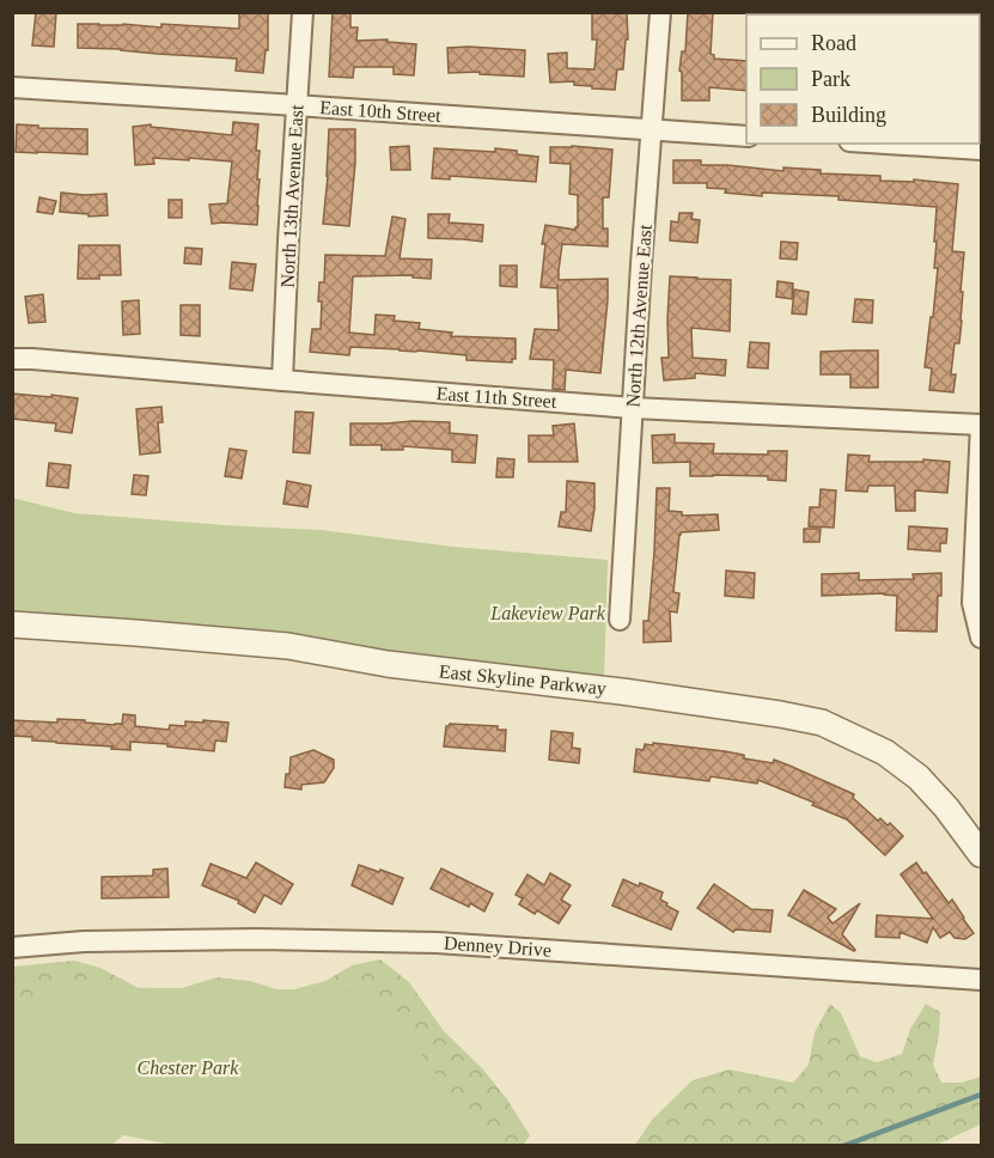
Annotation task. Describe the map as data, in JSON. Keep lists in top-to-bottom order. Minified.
{"streets":{"street":["East 10th Street","North 13th Avenue East","North 12th Avenue East","East 11th Street","East Skyline Parkway","Denney Drive"]},"crossings":[["East 10th Street","North 13th Avenue East"],["East 10th Street","North 12th Avenue East"],["North 13th Avenue East","East 11th Street"],["North 12th Avenue East","East 11th Street"]],"parks":["Lakeview Park","Chester Park"],"legend":["Road","Park","Building"]}
